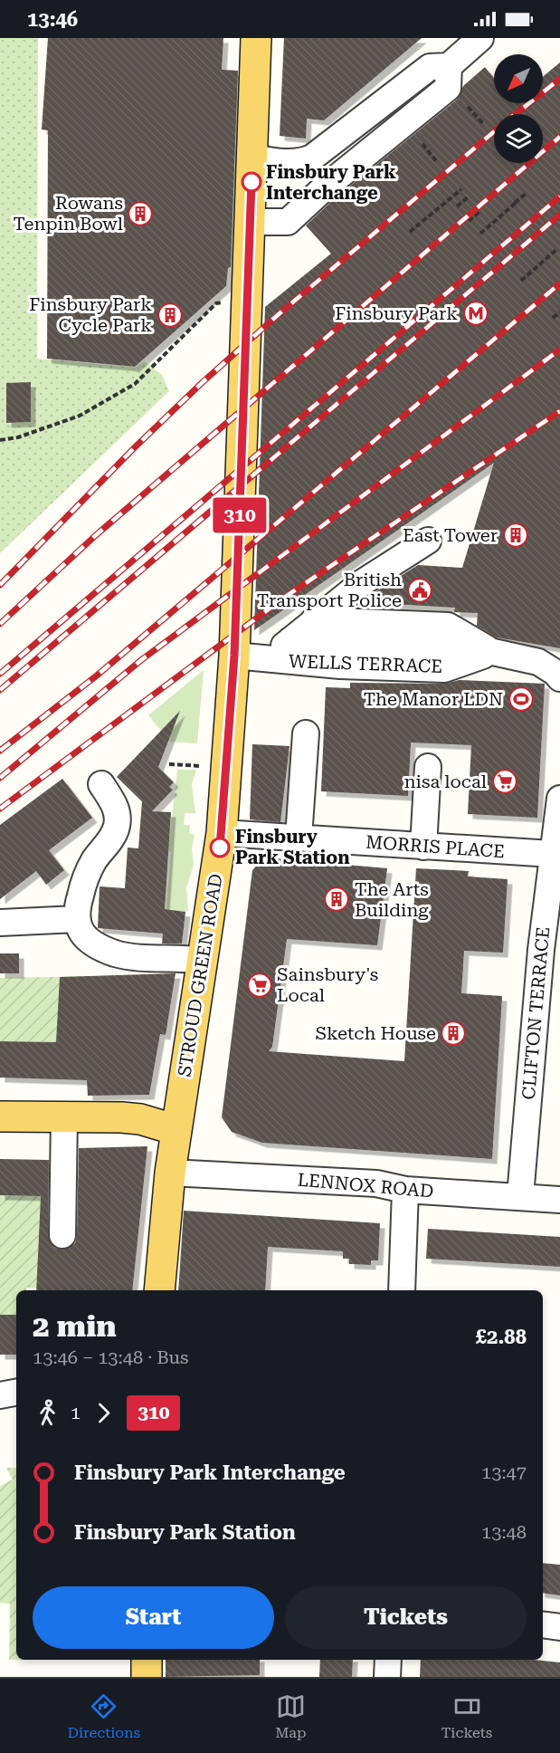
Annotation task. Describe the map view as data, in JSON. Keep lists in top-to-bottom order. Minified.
{"streets":{"main road":["STROUD GREEN ROAD"],"street":["WELLS TERRACE","MORRIS PLACE","CLIFTON TERRACE","LENNOX ROAD"]},"crossings":[["WELLS TERRACE","STROUD GREEN ROAD"],["MORRIS PLACE","STROUD GREEN ROAD"],["MORRIS PLACE","CLIFTON TERRACE"],["STROUD GREEN ROAD","LENNOX ROAD"],["CLIFTON TERRACE","LENNOX ROAD"]],"places":{"other":["Finsbury Park Interchange","Finsbury Park Station"],"building":["Rowans Tenpin Bowl","Finsbury Park Cycle Park","East Tower","The Arts Building","Sketch House"],"metro station":["Finsbury Park"],"public building":["British Transport Police"],"sports":["The Manor LDN"],"supermarket":["nisa local","Sainsbury's Local"]},"lines":["bus line 310"],"north":"bottom left","page":{"status":"13:46","on_map":"310","heading":["2 min","13:46 – 13:48 · Bus","£2.88"],"legs":["1","310"],"list":[{"name":"Finsbury Park Interchange","value":"13:47"},{"name":"Finsbury Park Station","value":"13:48"}],"buttons":["Start","Tickets"],"tabs":["Directions","Map","Tickets"]}}
